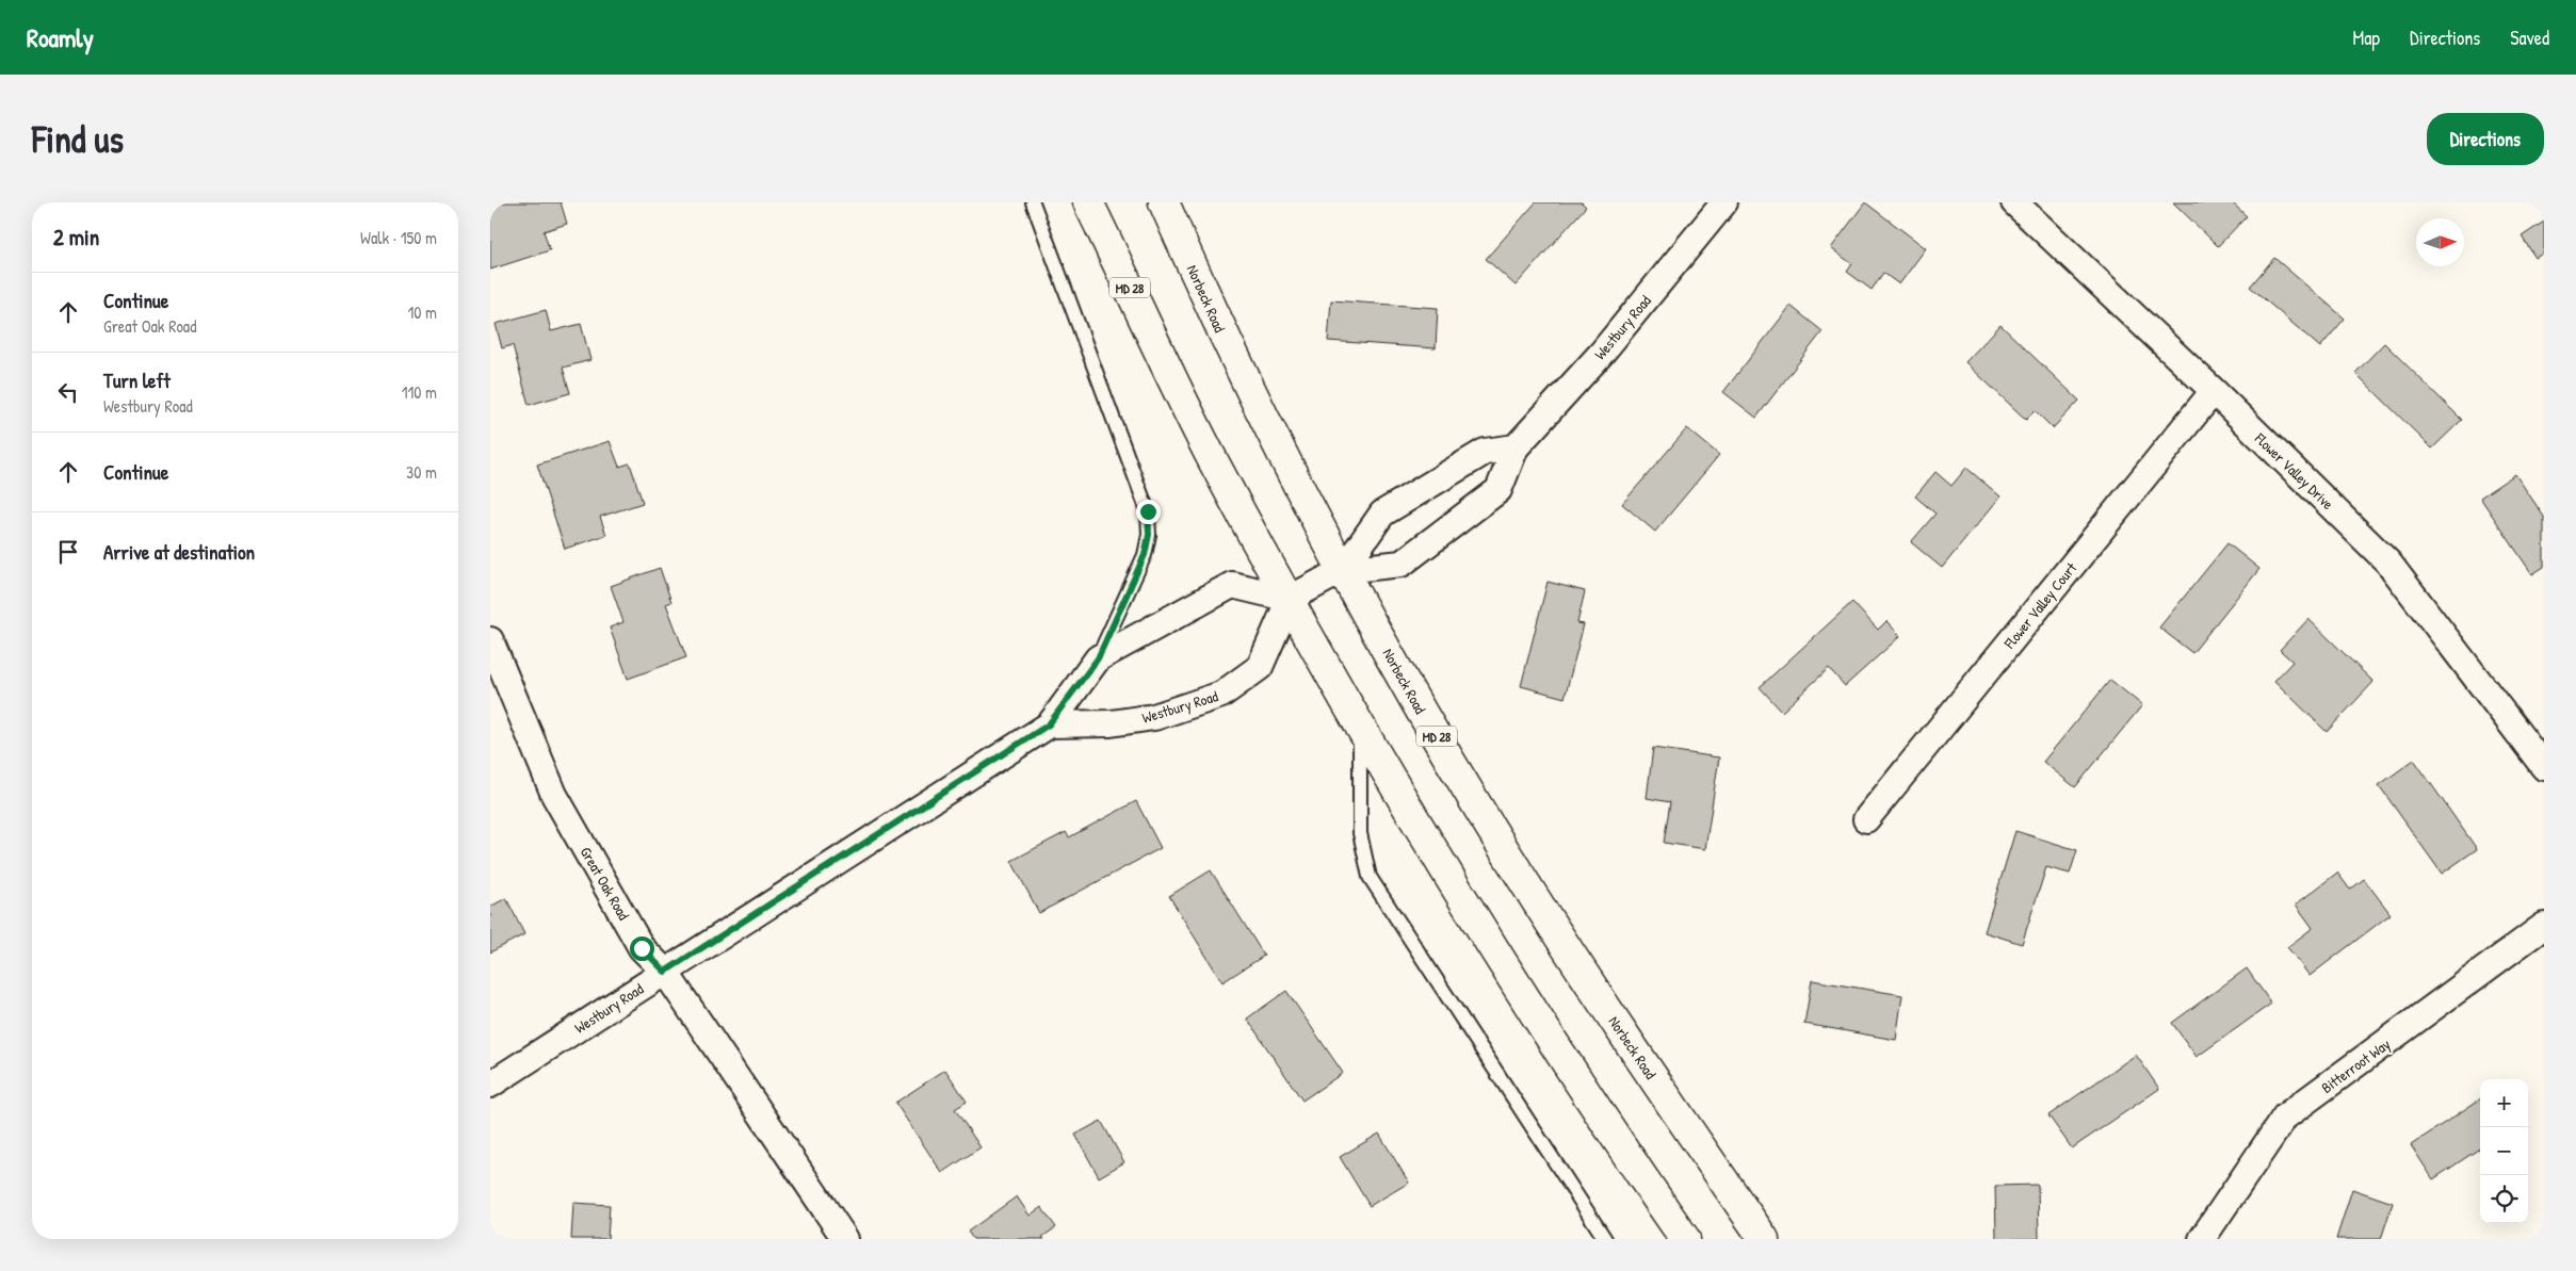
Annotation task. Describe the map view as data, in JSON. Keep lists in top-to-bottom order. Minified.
{"streets":{"main road":["MD 28","Norbeck Road"],"street":["Westbury Road","Flower Valley Drive","Flower Valley Court","Great Oak Road","Bitterroot Way"]},"crossings":[["MD 28","Westbury Road"],["Norbeck Road","Westbury Road"],["Westbury Road","Great Oak Road"],["Flower Valley Drive","Flower Valley Court"]],"north":"right","page":{"header":"Roamly","nav":["Map","Directions","Saved"],"buttons":"Directions","title":"Find us","heading":["2 min","Walk · 150 m"],"list":[["Continue","Great Oak Road","10 m"],["Turn left","Westbury Road","110 m"],["Continue","30 m"],"Arrive at destination"],"map_buttons":["+","−"]}}
